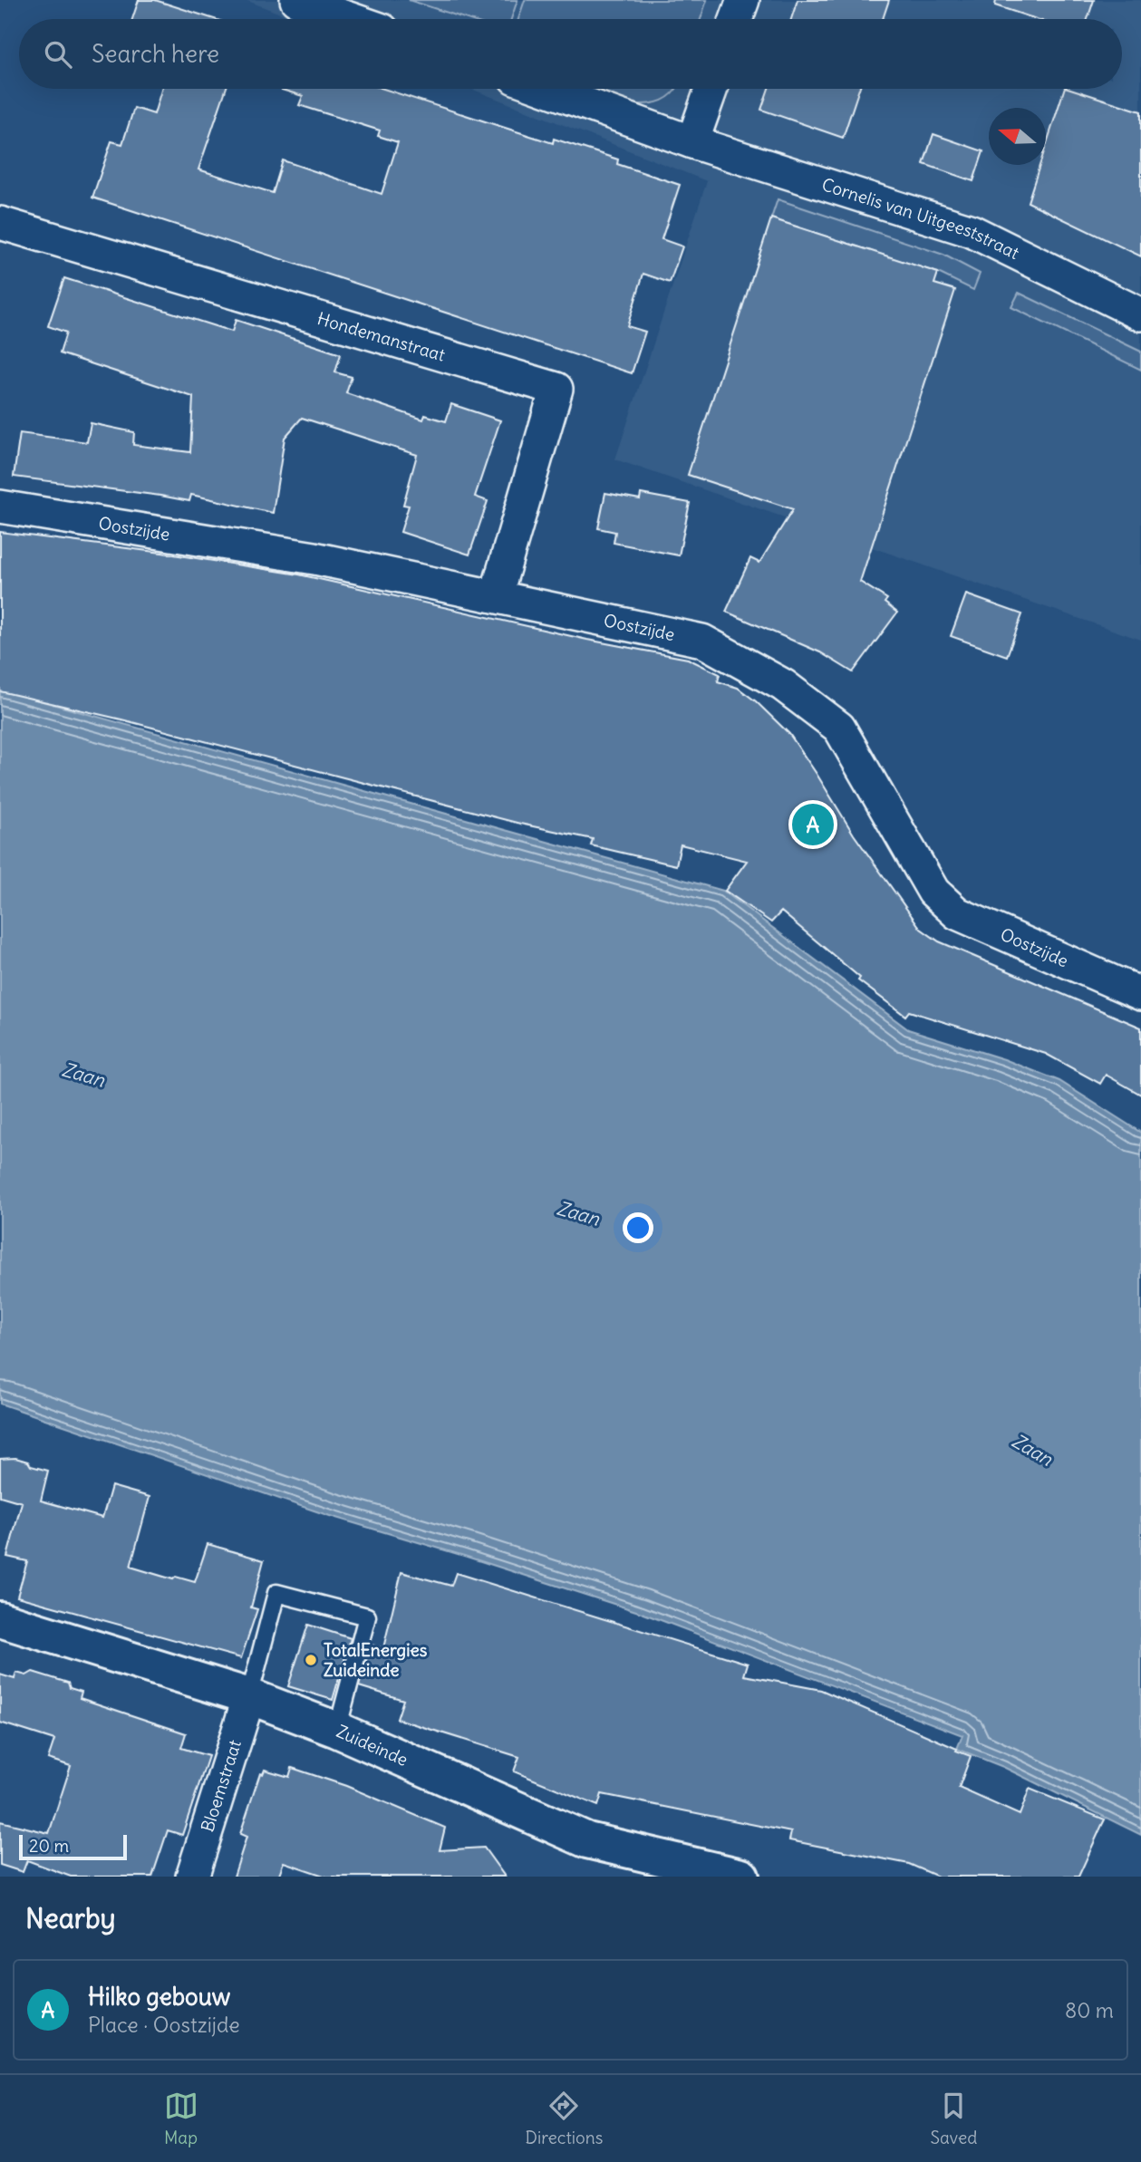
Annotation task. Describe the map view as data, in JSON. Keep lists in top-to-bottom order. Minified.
{"streets":{"street":["Cornelis van Uitgeeststraat","Hondemanstraat","Oostzijde","Zuideinde","Bloemstraat"]},"crossings":[["Hondemanstraat","Oostzijde"],["Zuideinde","Bloemstraat"]],"water":["Zaan"],"places":["TotalEnergies Zuideinde"],"scale_bar":"20 m","north":"left","page":{"search":"Search here","pins":"A","scale":"20 m","heading":"Nearby","list":[{"mark":"A","name":"Hilko gebouw","note":"Place · Oostzijde","value":"80 m"}],"nav":["Map","Directions","Saved"]}}
